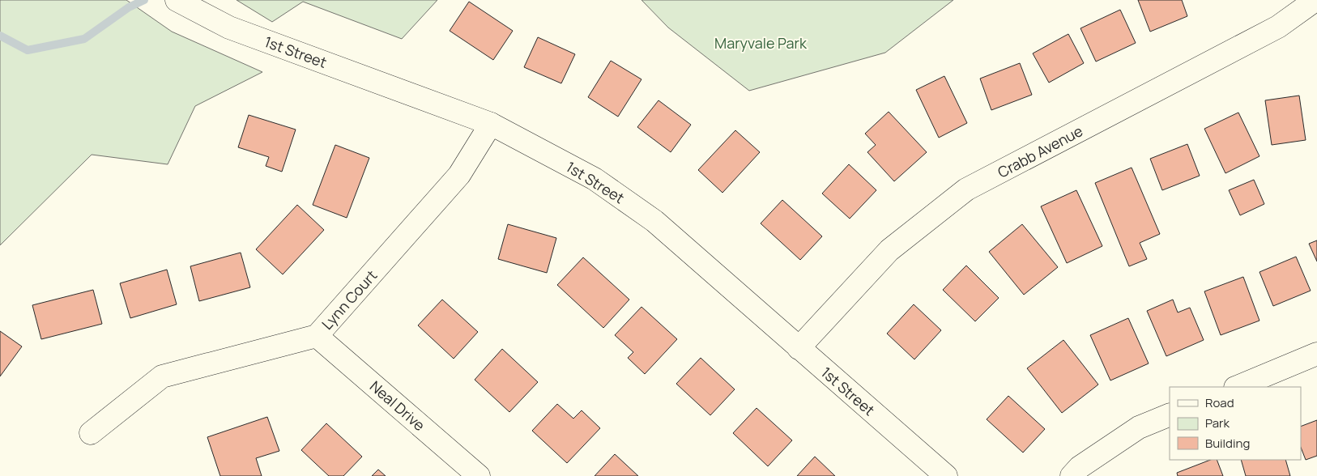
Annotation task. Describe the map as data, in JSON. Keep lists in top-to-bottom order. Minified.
{"streets":{"street":["1st Street","Crabb Avenue","Lynn Court","Neal Drive"]},"crossings":[["1st Street","Crabb Avenue"],["1st Street","Lynn Court"],["Lynn Court","Neal Drive"]],"parks":["Maryvale Park"],"legend":["Road","Park","Building"]}
